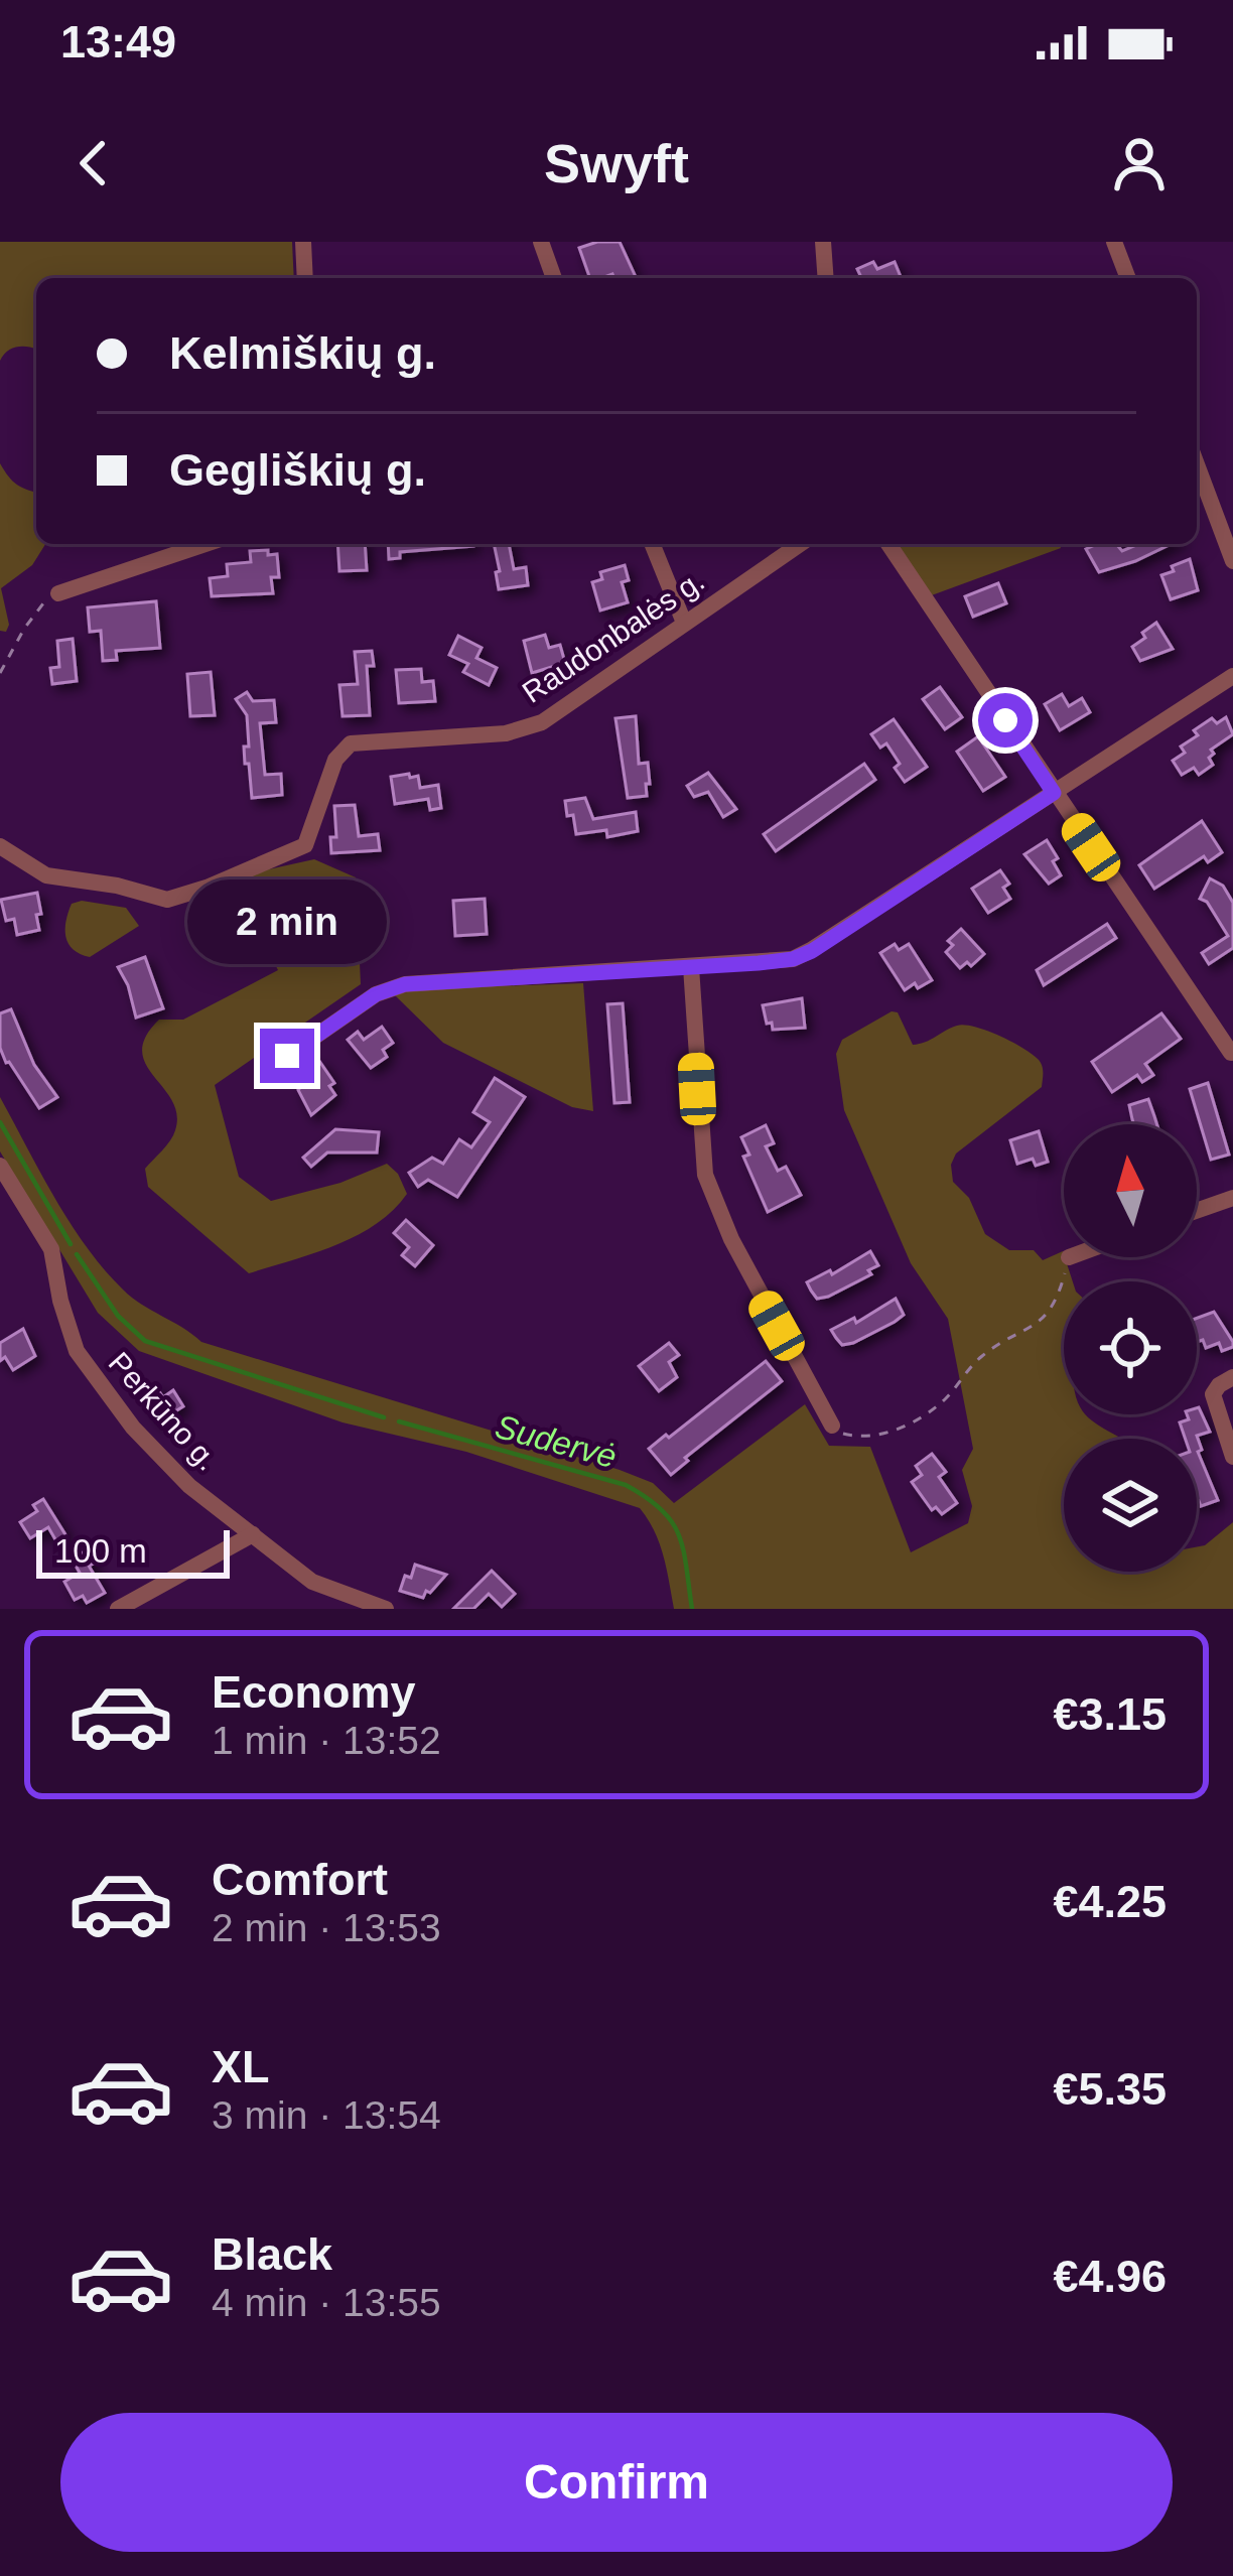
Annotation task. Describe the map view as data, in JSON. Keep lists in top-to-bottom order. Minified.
{"streets":{"street":["Raudonbalės g.","Perkūno g."]},"water":["Sudervė"],"scale_bar":"100 m","north":"top","page":{"status":"13:49","header":"Swyft","banner":["Kelmiškių g.","Gegliškių g."],"bubble":"2 min","scale":"100 m","list":[{"name":"Economy","note":"1 min · 13:52","value":"€3.15"},{"name":"Comfort","note":"2 min · 13:53","value":"€4.25"},{"name":"XL","note":"3 min · 13:54","value":"€5.35"},{"name":"Black","note":"4 min · 13:55","value":"€4.96"}],"buttons":"Confirm"}}
